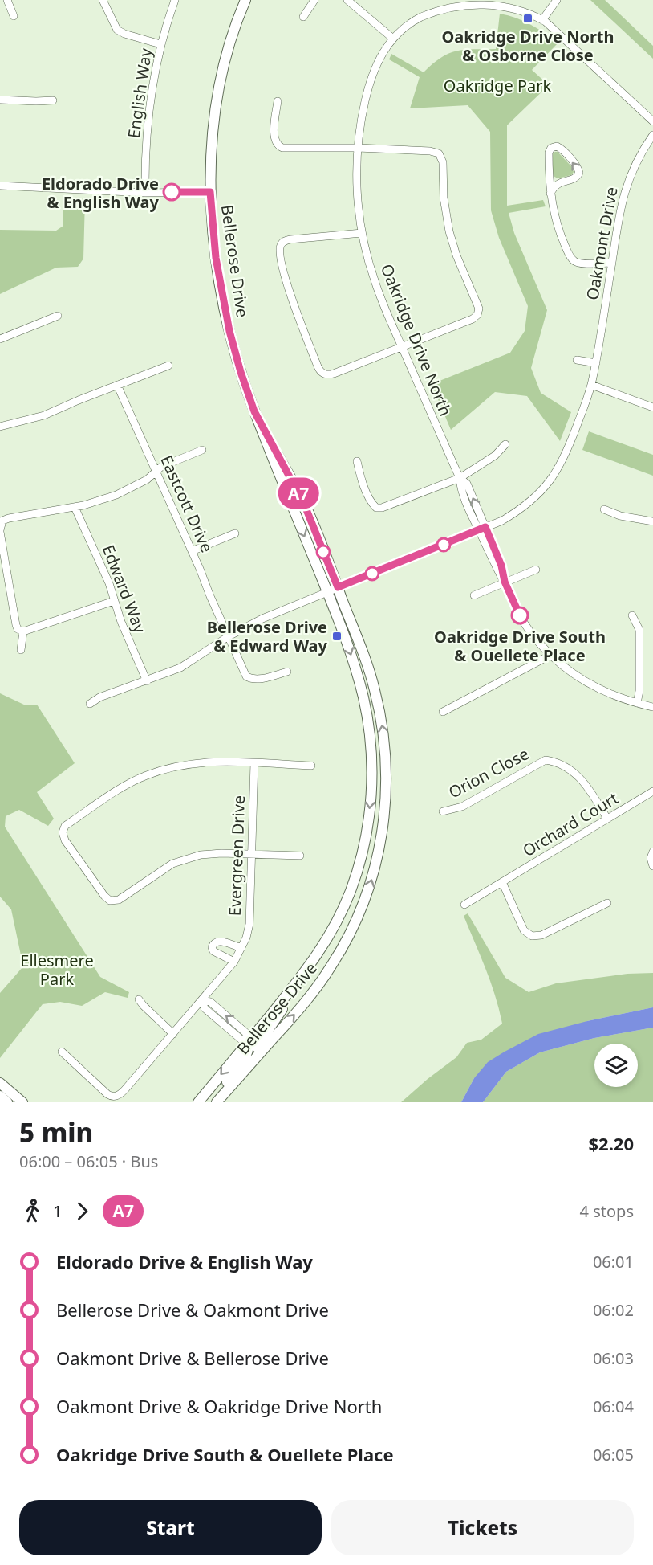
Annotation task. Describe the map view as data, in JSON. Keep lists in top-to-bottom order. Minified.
{"streets":{"main road":["Bellerose Drive"],"street":["English Way","Oakmont Drive","Oakridge Drive North","Eastcott Drive","Edward Way","Orion Close","Orchard Court","Evergreen Drive"]},"crossings":[["Oakmont Drive","Bellerose Drive"],["Oakmont Drive","Oakridge Drive North"],["Orion Close","Orchard Court"]],"parks":["Oakridge Park","Ellesmere Park"],"places":{"transit":["Oakridge Drive North & Osborne Close","Bellerose Drive & Edward Way"],"other":["Eldorado Drive & English Way","Oakridge Drive South & Ouellete Place"]},"lines":["bus line A7"],"page":{"on_map":"A7","heading":["5 min","06:00 – 06:05 · Bus","$2.20"],"legs":["1","A7","4 stops"],"list":[{"name":"Eldorado Drive & English Way","value":"06:01"},{"name":"Bellerose Drive & Oakmont Drive","value":"06:02"},{"name":"Oakmont Drive & Bellerose Drive","value":"06:03"},{"name":"Oakmont Drive & Oakridge Drive North","value":"06:04"},{"name":"Oakridge Drive South & Ouellete Place","value":"06:05"}],"buttons":["Start","Tickets"]}}
